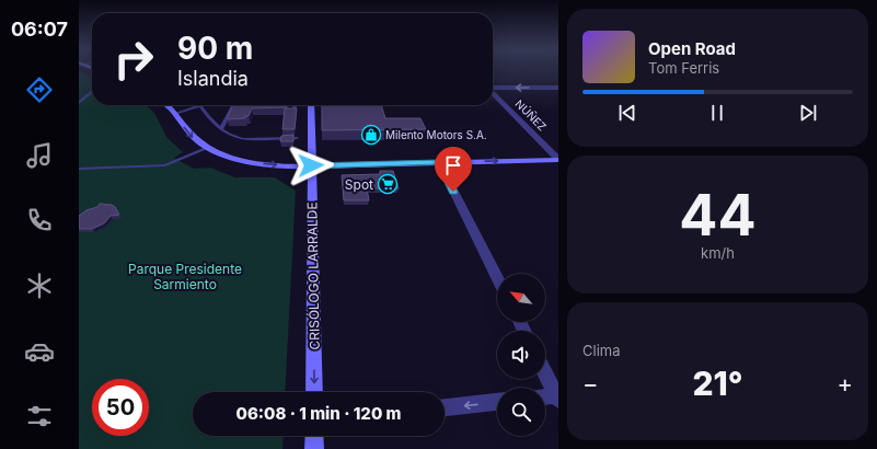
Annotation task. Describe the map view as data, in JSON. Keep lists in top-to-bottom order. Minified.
{"streets":{"main road":["CRISÓLOGO LARRALDE"],"street":["NÚÑEZ"]},"one_way":["CRISÓLOGO LARRALDE"],"parks":["Parque Presidente Sarmiento"],"places":{"shop":["Milento Motors S.A."],"supermarket":["Spot"]},"north":"top left","page":{"tabs":"06:07","turn":["90 m","Islandia"],"song":["Open Road","Tom Ferris"],"tile":[["44","km/h"],"Clima"],"heat":["−","21°","+"],"limit":"50","trip":"06:08 · 1 min · 120 m"}}
